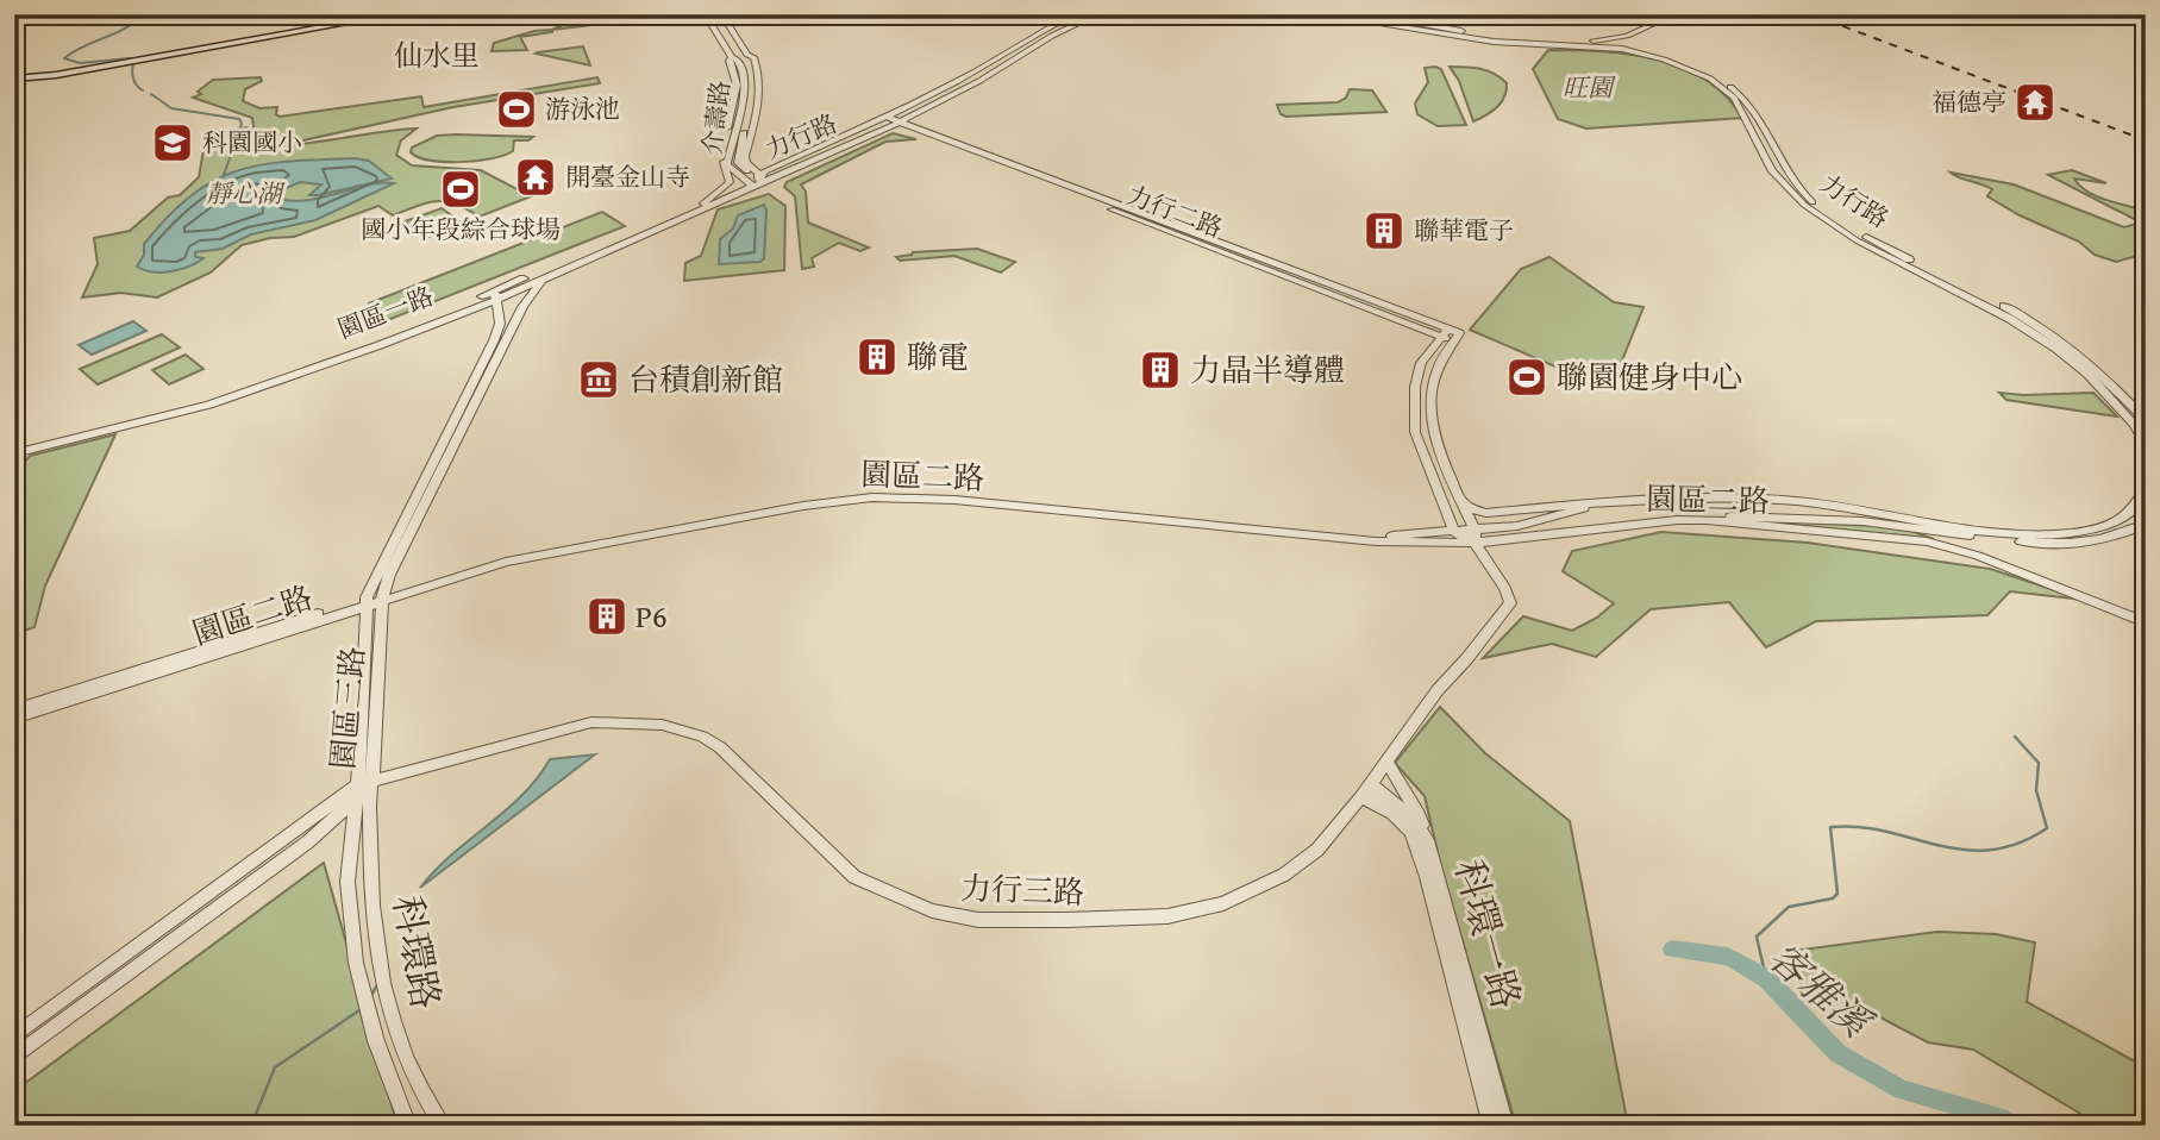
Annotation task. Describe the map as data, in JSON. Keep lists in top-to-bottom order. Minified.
{"streets":{"street":["介壽路","力行路","力行二路","園區一路","園區二路","園區三路","力行三路","科環一路","科環路"]},"crossings":[["介壽路","力行路"],["介壽路","園區一路"],["力行路","力行二路"],["力行路","園區一路"],["力行二路","力行三路"],["園區一路","園區三路"],["園區二路","園區三路"],["園區二路","力行三路"],["園區三路","力行三路"],["園區三路","科環路"],["力行三路","科環一路"],["力行三路","科環路"]],"districts":["仙水里"],"water":["客雅溪"],"parks":["旺園","靜心湖"],"places":{"temple":["福德亭","開臺金山寺"],"sports":["游泳池","國小年段綜合球場","聯園健身中心"],"school or university":["科園國小"],"building":["聯華電子","聯電","力晶半導體","P6"],"museum":["台積創新館"]}}
